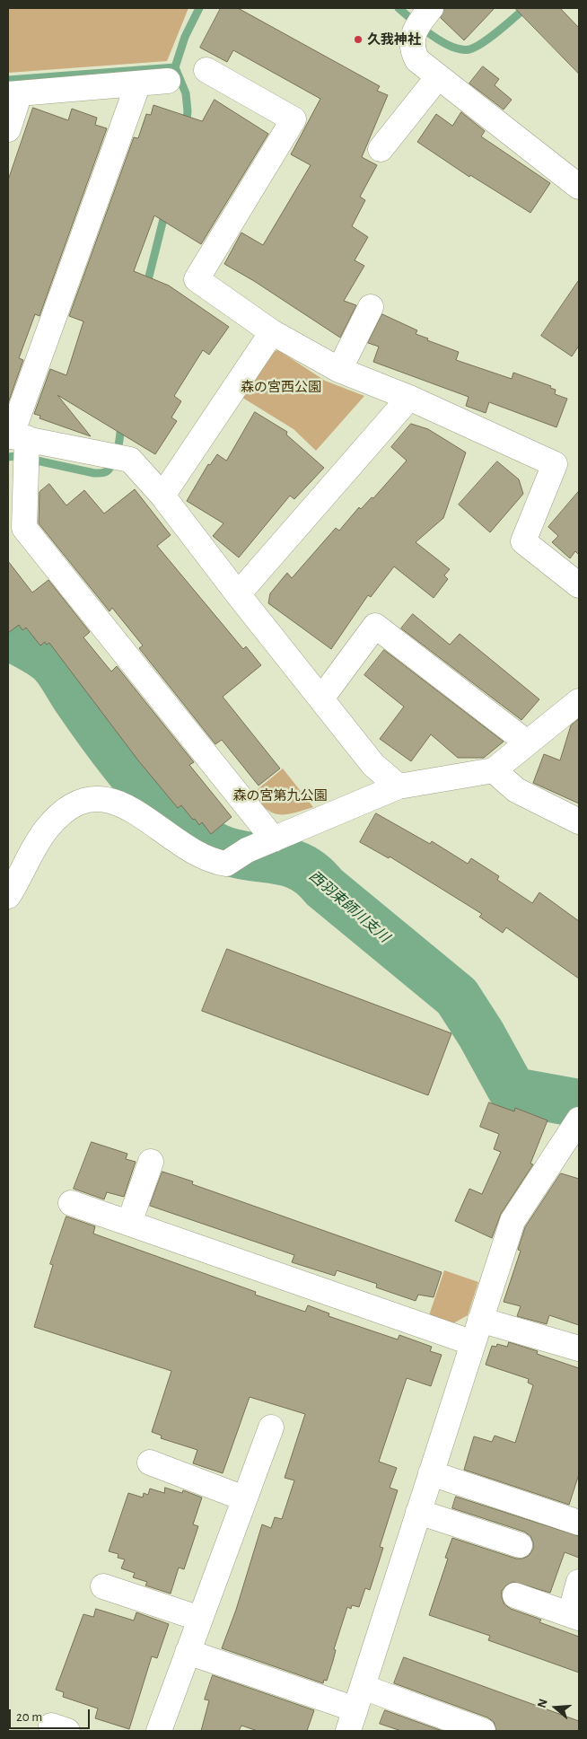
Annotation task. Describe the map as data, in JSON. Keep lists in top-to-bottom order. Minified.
{"water":["西羽束師川支川"],"parks":["森の宮西公園","森の宮第九公園"],"places":["久我神社"],"scale_bar":"20 m","north":"left"}
